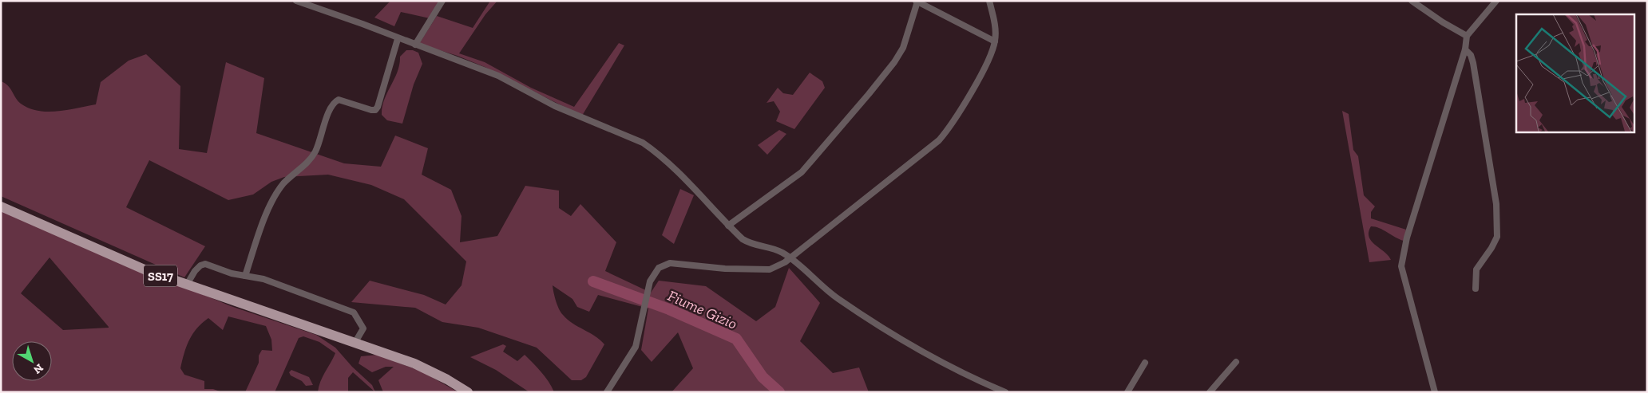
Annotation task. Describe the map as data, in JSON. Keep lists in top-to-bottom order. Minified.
{"streets":{"main road":["SS17"]},"water":["Fiume Gizio"],"north":"bottom right"}
